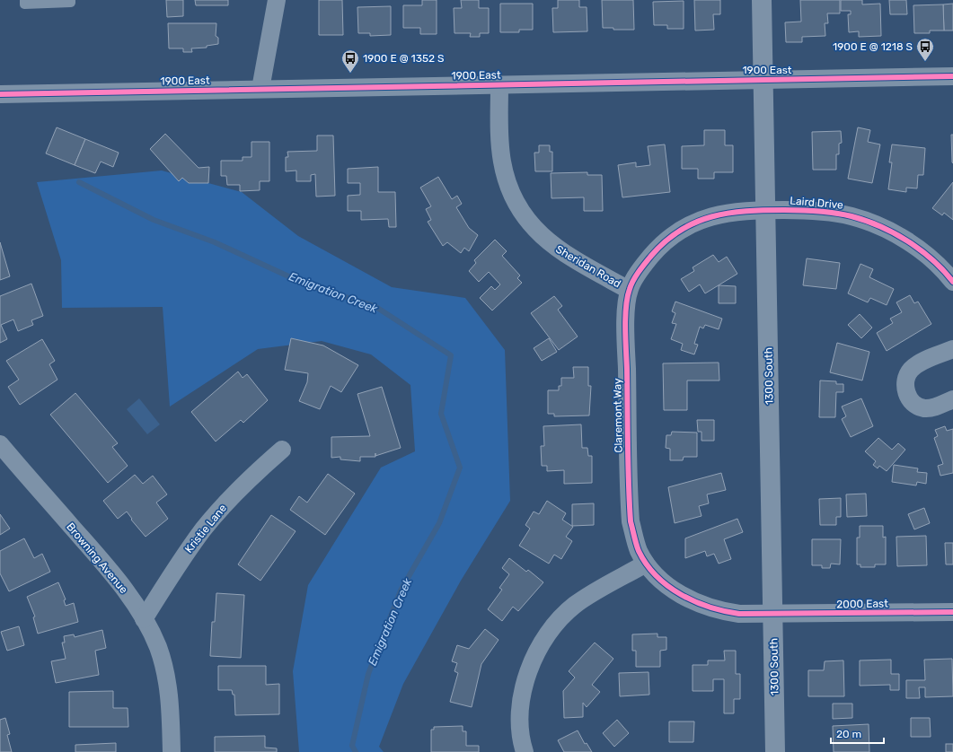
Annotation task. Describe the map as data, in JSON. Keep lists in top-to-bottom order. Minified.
{"streets":{"street":["1900 East","Laird Drive","Sheridan Road","1300 South","Claremont Way","Kristie Lane","Browning Avenue","2000 East"]},"crossings":[["1900 East","Sheridan Road"],["1900 East","1300 South"],["Laird Drive","1300 South"],["Laird Drive","Claremont Way"],["Sheridan Road","Claremont Way"],["1300 South","Claremont Way"],["1300 South","2000 East"],["Claremont Way","2000 East"],["Kristie Lane","Browning Avenue"]],"water":["Emigration Creek"],"places":{"bus stop":["1900 E @ 1218 S","1900 E @ 1352 S"]},"scale_bar":"20 m"}
